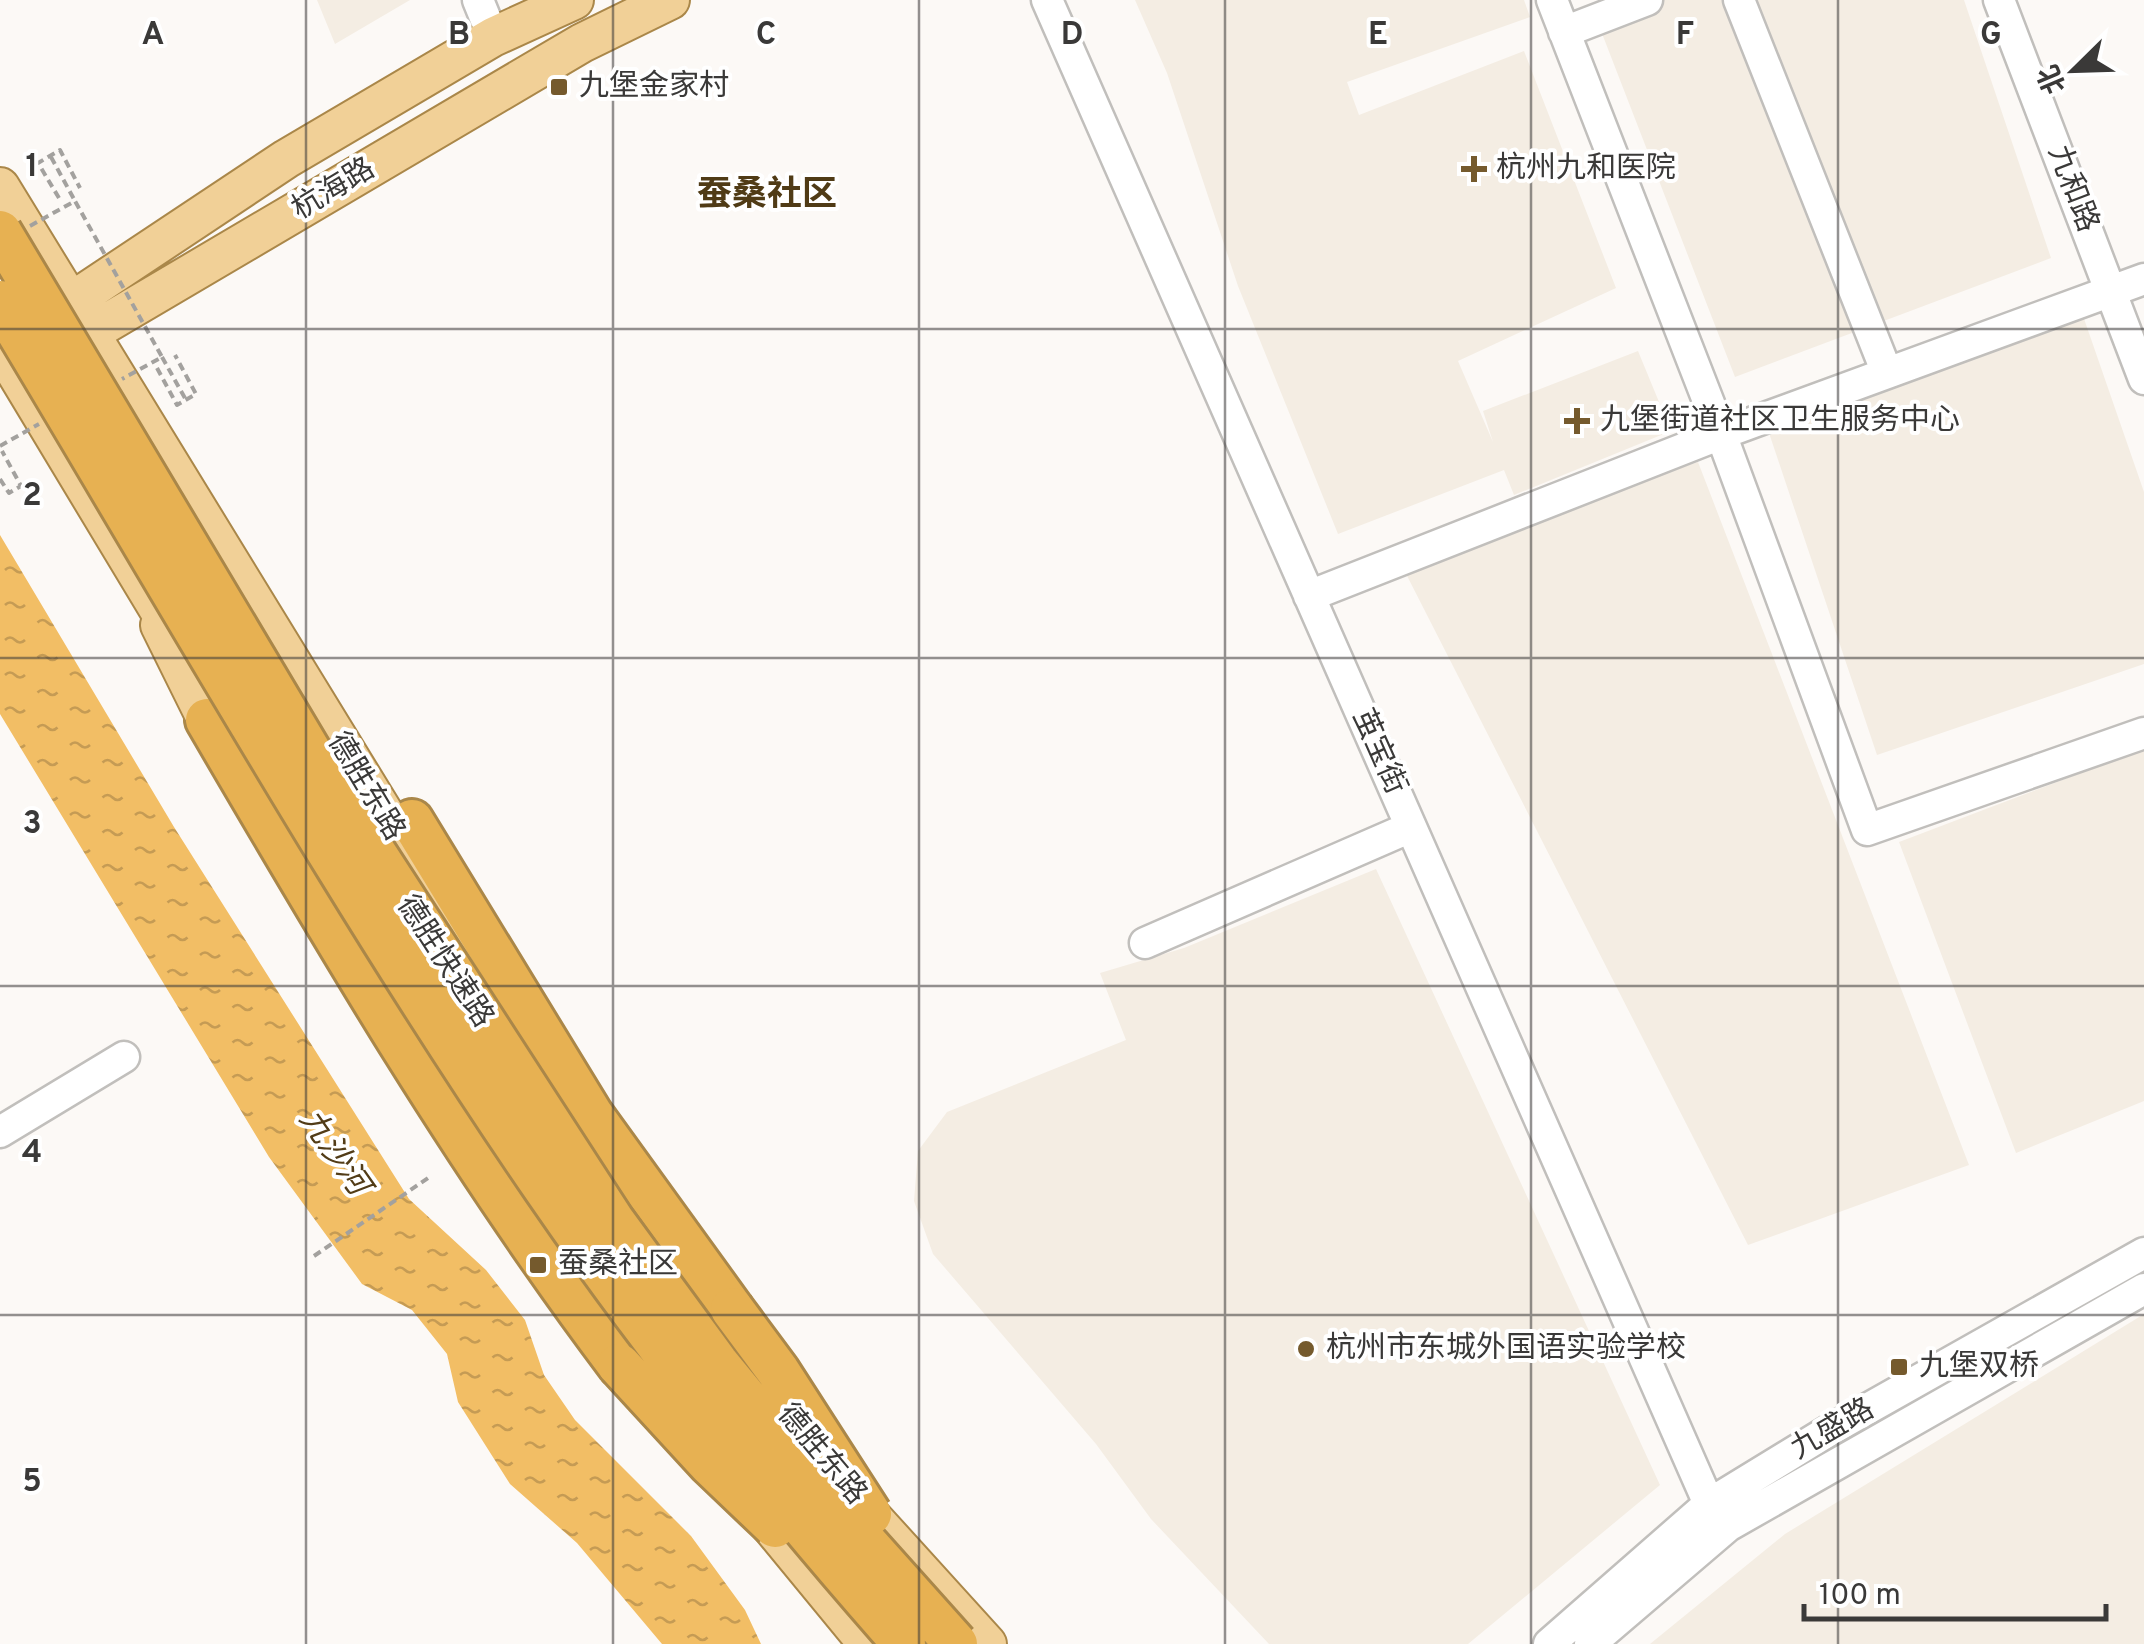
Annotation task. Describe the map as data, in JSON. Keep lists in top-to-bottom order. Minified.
{"streets":{"highway":["德胜快速路"],"main road":["杭海路","德胜东路"],"street":["九和路","茧宝街","九盛路"]},"crossings":[["杭海路","德胜东路"],["茧宝街","九盛路"]],"districts":["蚕桑社区"],"water":["九沙河"],"places":{"transit":["九堡金家村","蚕桑社区","九堡双桥"],"health":["杭州九和医院","九堡街道社区卫生服务中心"],"other":["杭州市东城外国语实验学校"]},"scale_bar":"100 m","north":"bottom left","grid":{"columns":["A","B","C","D","E","F","G"],"rows":["1","2","3","4","5"]}}
